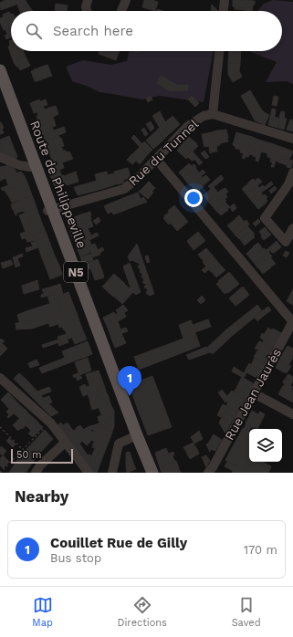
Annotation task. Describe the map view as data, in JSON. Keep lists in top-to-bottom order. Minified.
{"streets":{"main road":["Route de Philippeville","N5"],"street":["Rue du Tunnel","Rue Jean Jaurès"]},"crossings":[["Rue du Tunnel","Route de Philippeville"]],"scale_bar":"50 m","page":{"search":"Search here","pins":"1","scale":"50 m","heading":"Nearby","list":[{"mark":"1","name":"Couillet Rue de Gilly","note":"Bus stop","value":"170 m"}],"nav":["Map","Directions","Saved"]}}
